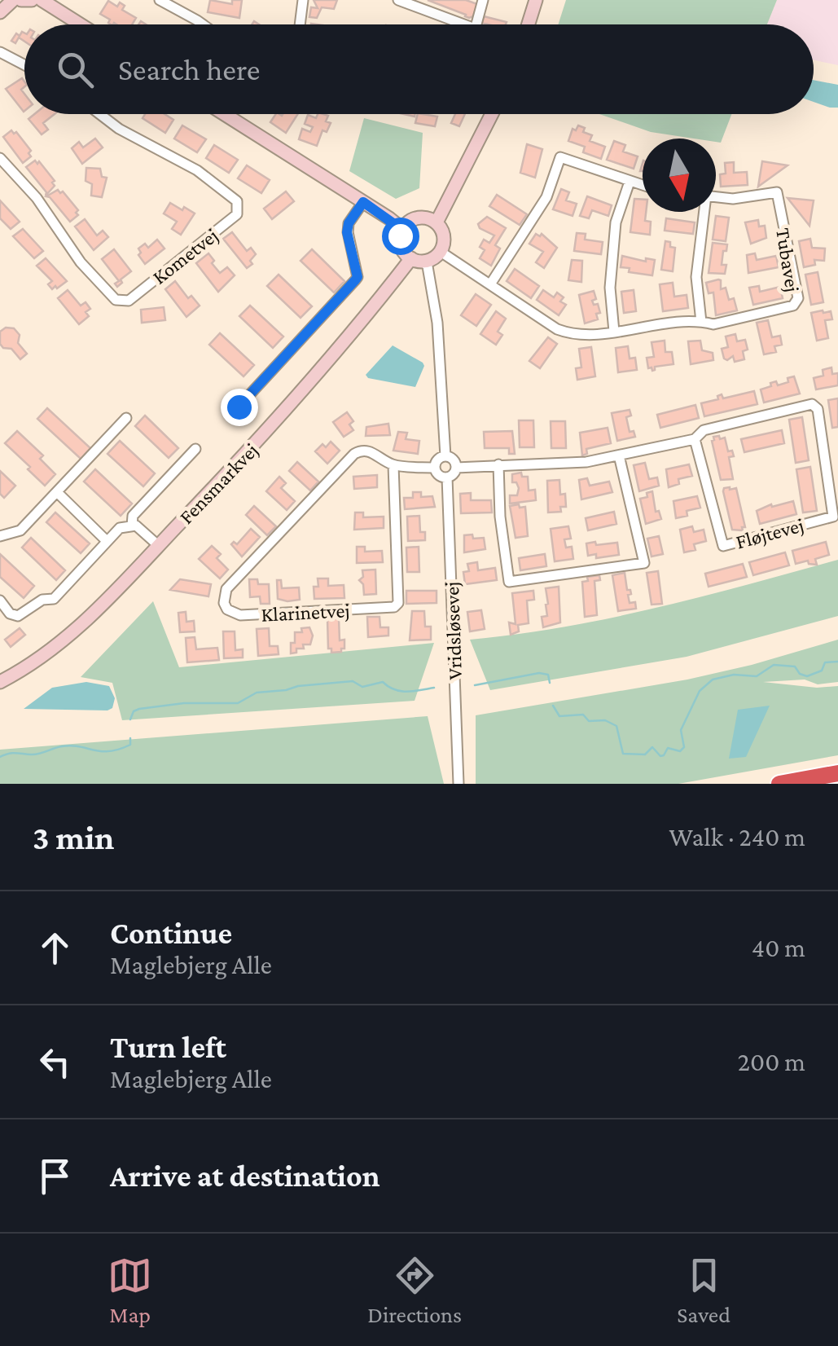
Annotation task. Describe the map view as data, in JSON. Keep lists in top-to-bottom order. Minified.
{"streets":{"street":["Kometvej","Tubavej","Fensmarkvej","Fløjtevej","Klarinetvej","Vridsløsevej"]},"crossings":[["Tubavej","Fensmarkvej"],["Fløjtevej","Klarinetvej"],["Fløjtevej","Vridsløsevej"],["Klarinetvej","Vridsløsevej"]],"north":"bottom","page":{"search":"Search here","heading":["3 min","Walk · 240 m"],"list":[["Continue","Maglebjerg Alle","40 m"],["Turn left","Maglebjerg Alle","200 m"],"Arrive at destination"],"nav":["Map","Directions","Saved"]}}
